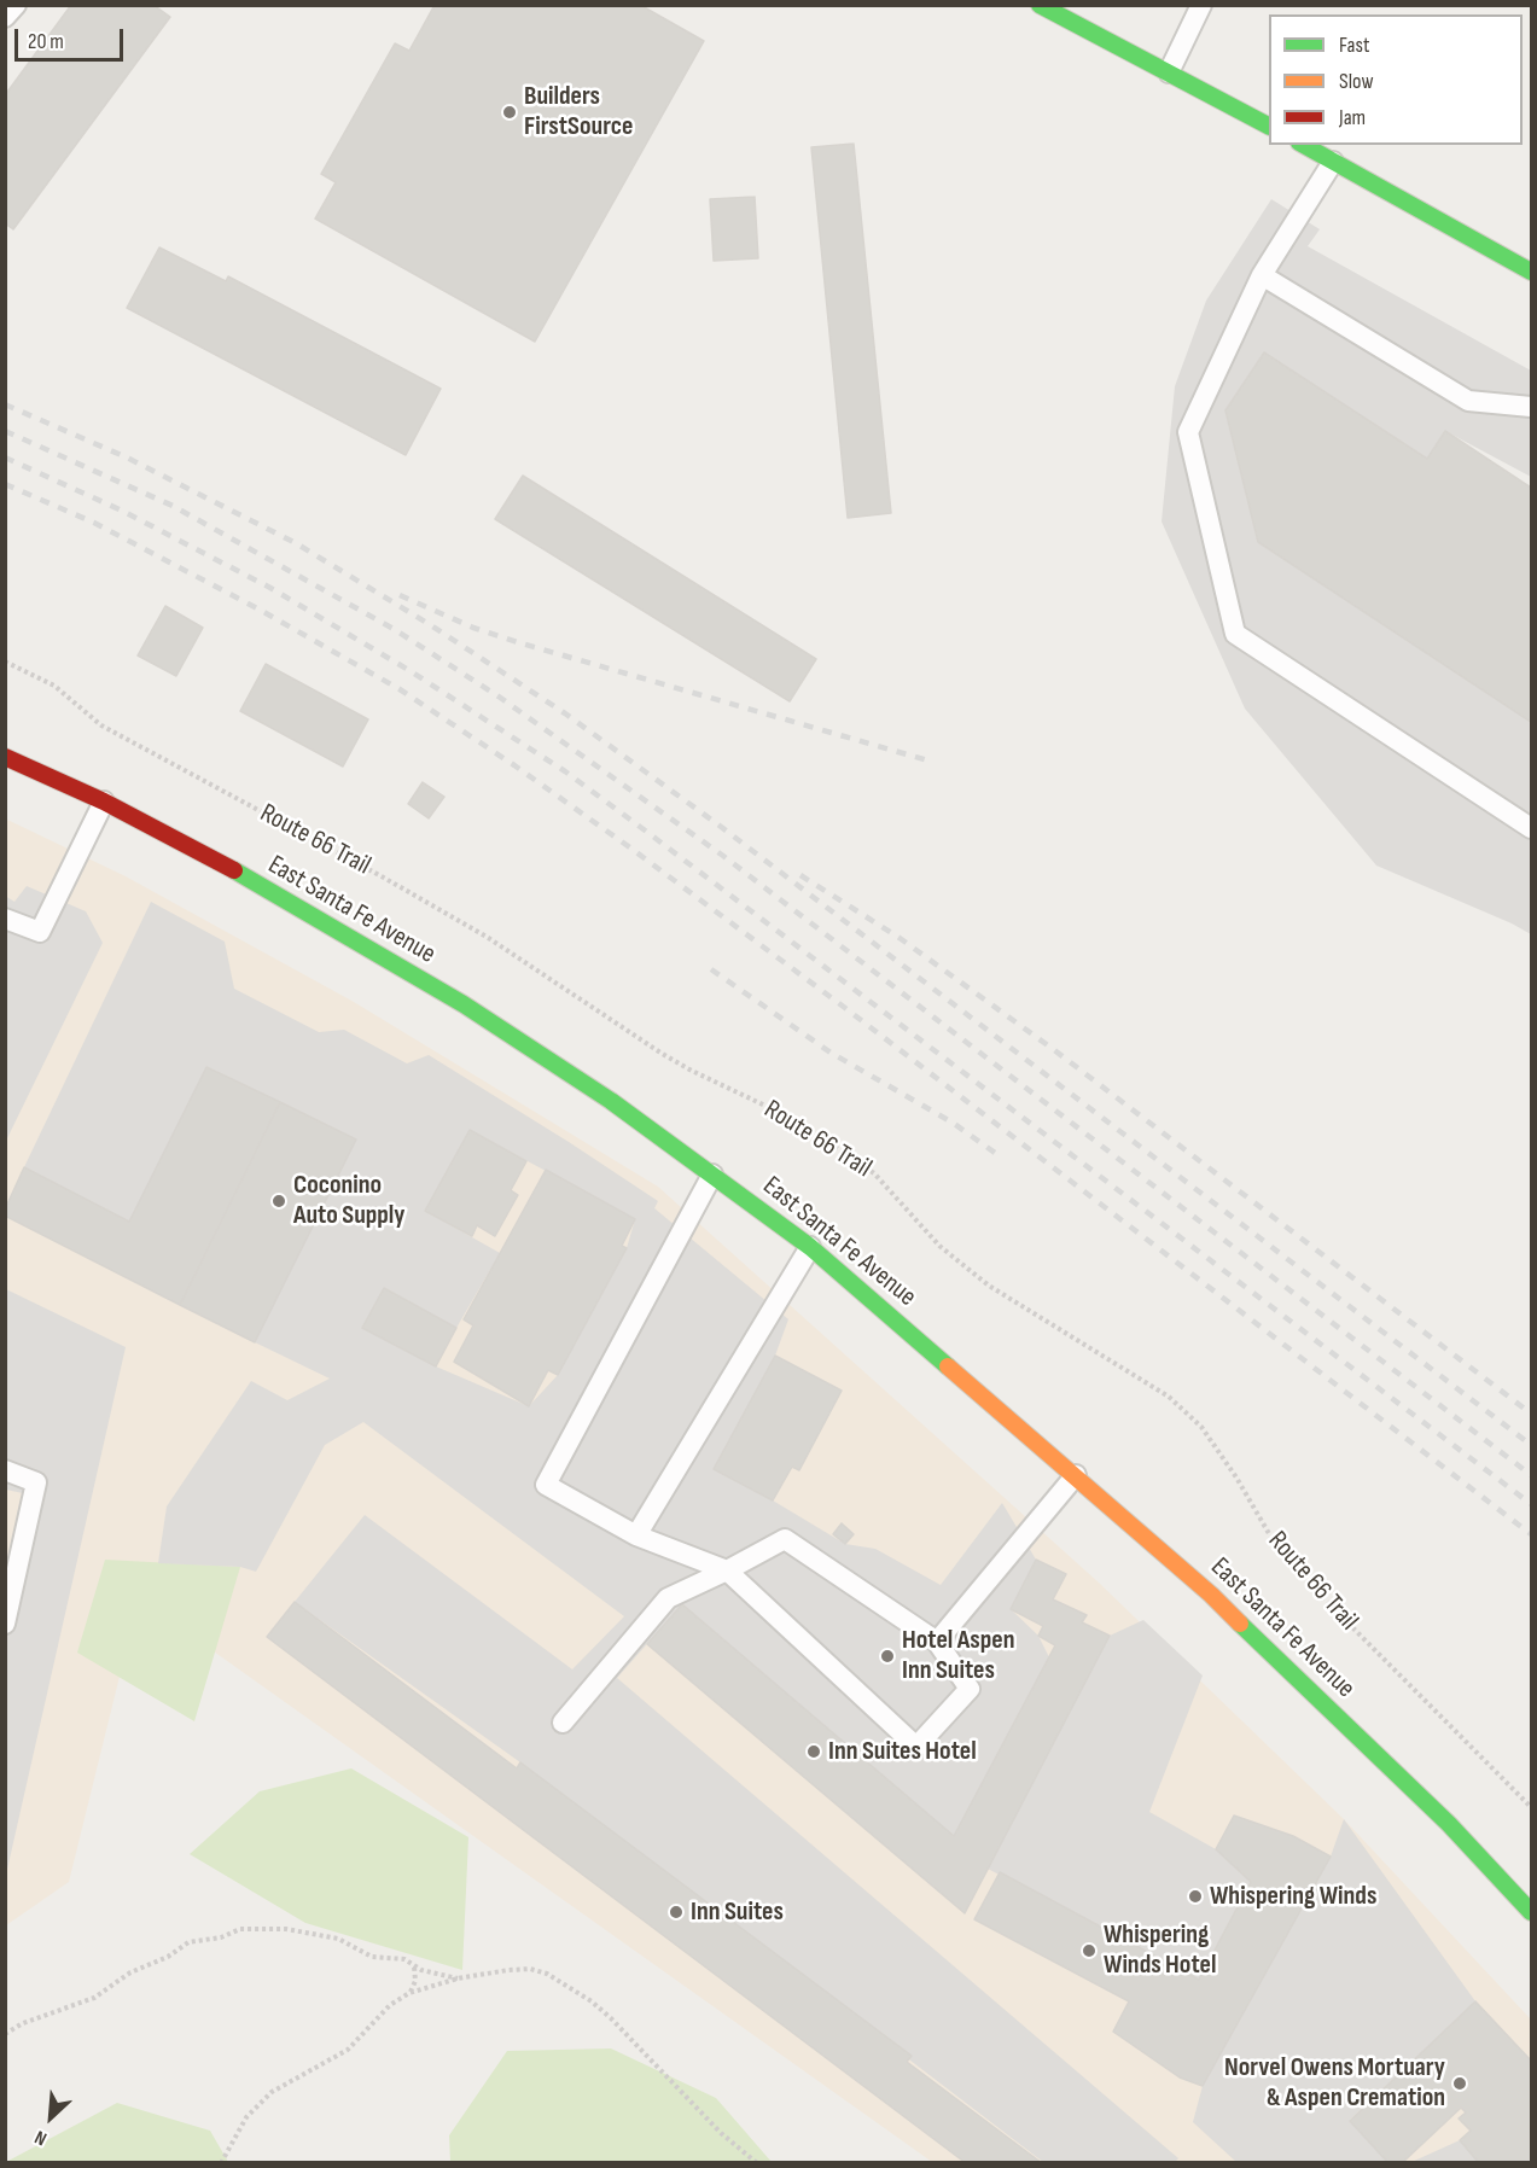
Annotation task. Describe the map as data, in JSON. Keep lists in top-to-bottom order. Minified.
{"streets":{"main road":["East Santa Fe Avenue"],"path":["Route 66 Trail"]},"places":["Builders FirstSource","Coconino Auto Supply","Hotel Aspen Inn Suites","Inn Suites Hotel","Whispering Winds","Inn Suites","Whispering Winds Hotel","Norvel Owens Mortuary & Aspen Cremation"],"legend":["Fast","Slow","Jam"],"scale_bar":"20 m","north":"bottom left"}
